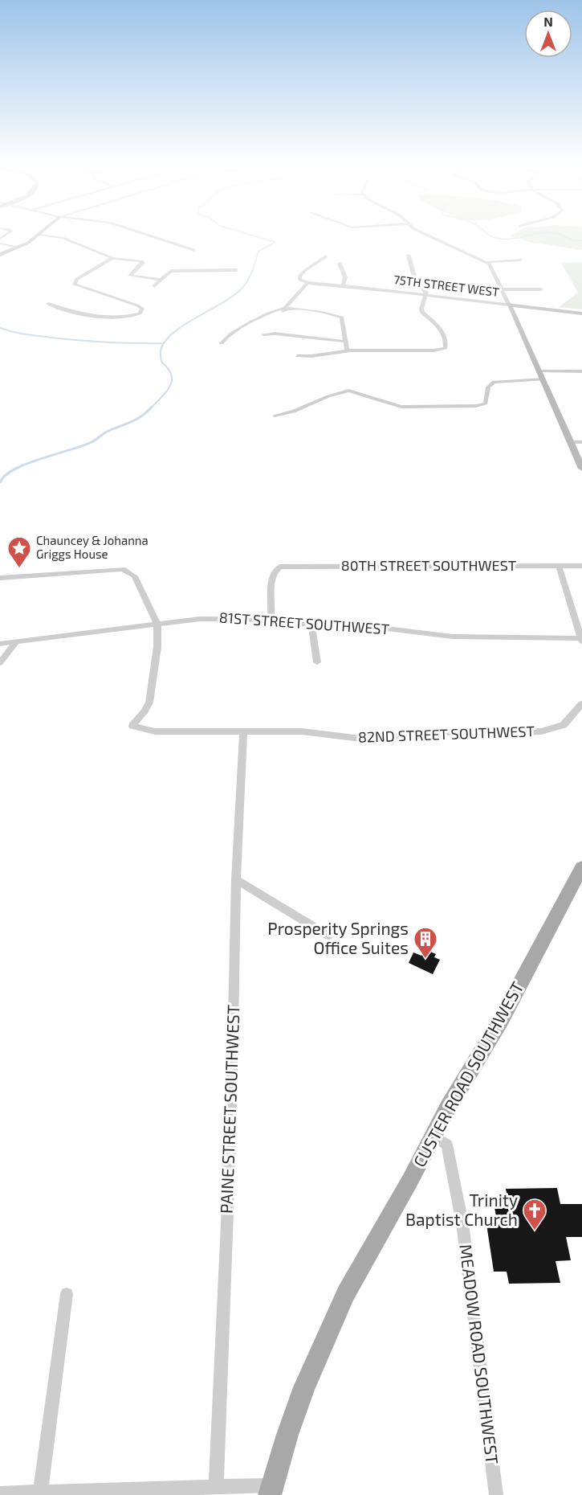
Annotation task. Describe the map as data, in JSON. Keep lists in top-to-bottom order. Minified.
{"streets":{"main road":["CUSTER ROAD SOUTHWEST"],"street":["75TH STREET WEST","80TH STREET SOUTHWEST","81ST STREET SOUTHWEST","82ND STREET SOUTHWEST","PAINE STREET SOUTHWEST","MEADOW ROAD SOUTHWEST"]},"crossings":[["80TH STREET SOUTHWEST","81ST STREET SOUTHWEST"],["81ST STREET SOUTHWEST","82ND STREET SOUTHWEST"],["82ND STREET SOUTHWEST","PAINE STREET SOUTHWEST"],["CUSTER ROAD SOUTHWEST","MEADOW ROAD SOUTHWEST"]],"places":{"place":["Chauncey & Johanna Griggs House"],"building":["Prosperity Springs Office Suites"],"church":["Trinity Baptist Church"]},"north":"top"}
